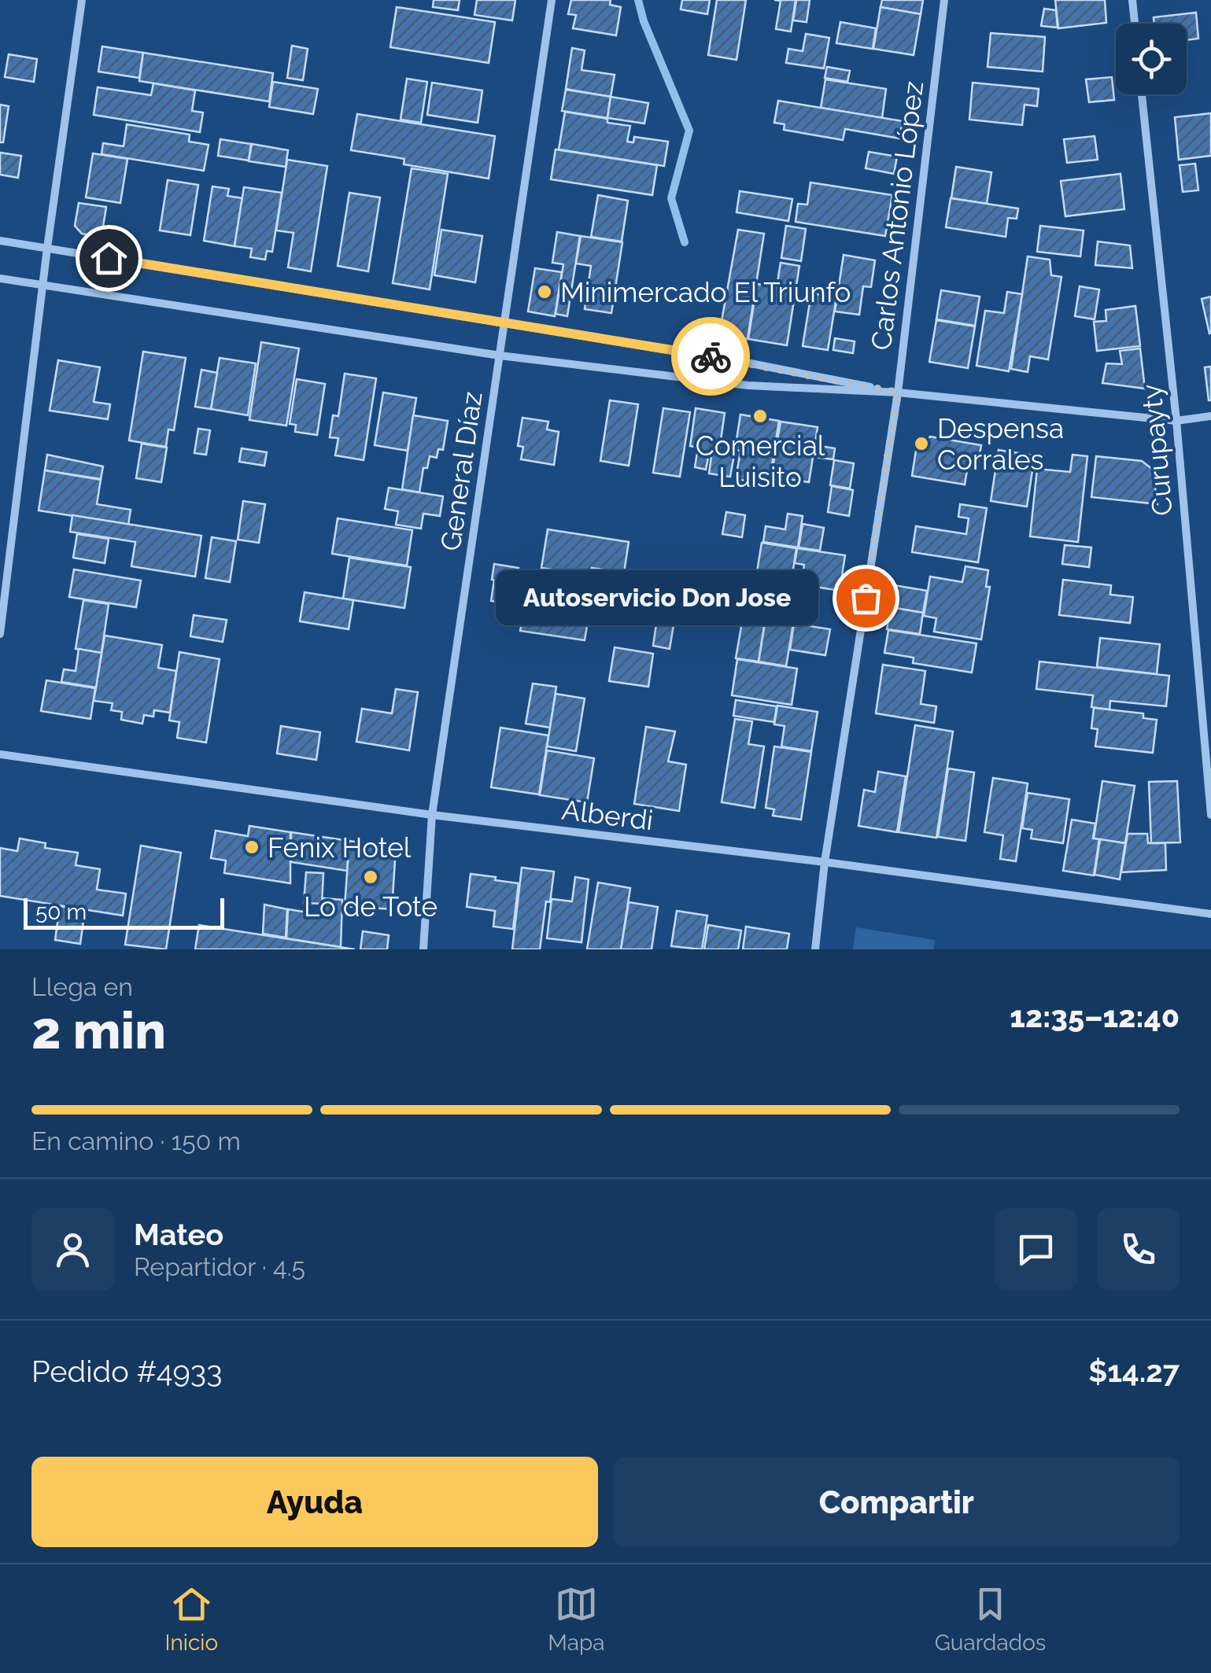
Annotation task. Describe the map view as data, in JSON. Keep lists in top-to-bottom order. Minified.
{"streets":{"street":["Carlos Antonio López","Curupayty","General Díaz","Alberdi"]},"crossings":[["Carlos Antonio López","Alberdi"],["General Díaz","Alberdi"]],"places":["Minimercado El Triunfo","Comercial Luisito","Despensa Corrales","Autoservicio Don Jose","Fenix Hotel","Lo de Tote"],"scale_bar":"50 m","page":{"bubble":"Autoservicio Don Jose","scale":"50 m","heading":["2 min","Llega en","12:35–12:40"],"panel":["Mateo","Repartidor · 4.5","Pedido #4933","$14.27"],"bar":"En camino · 150 m","buttons":["Ayuda","Compartir"],"tabs":["Inicio","Mapa","Guardados"]}}
